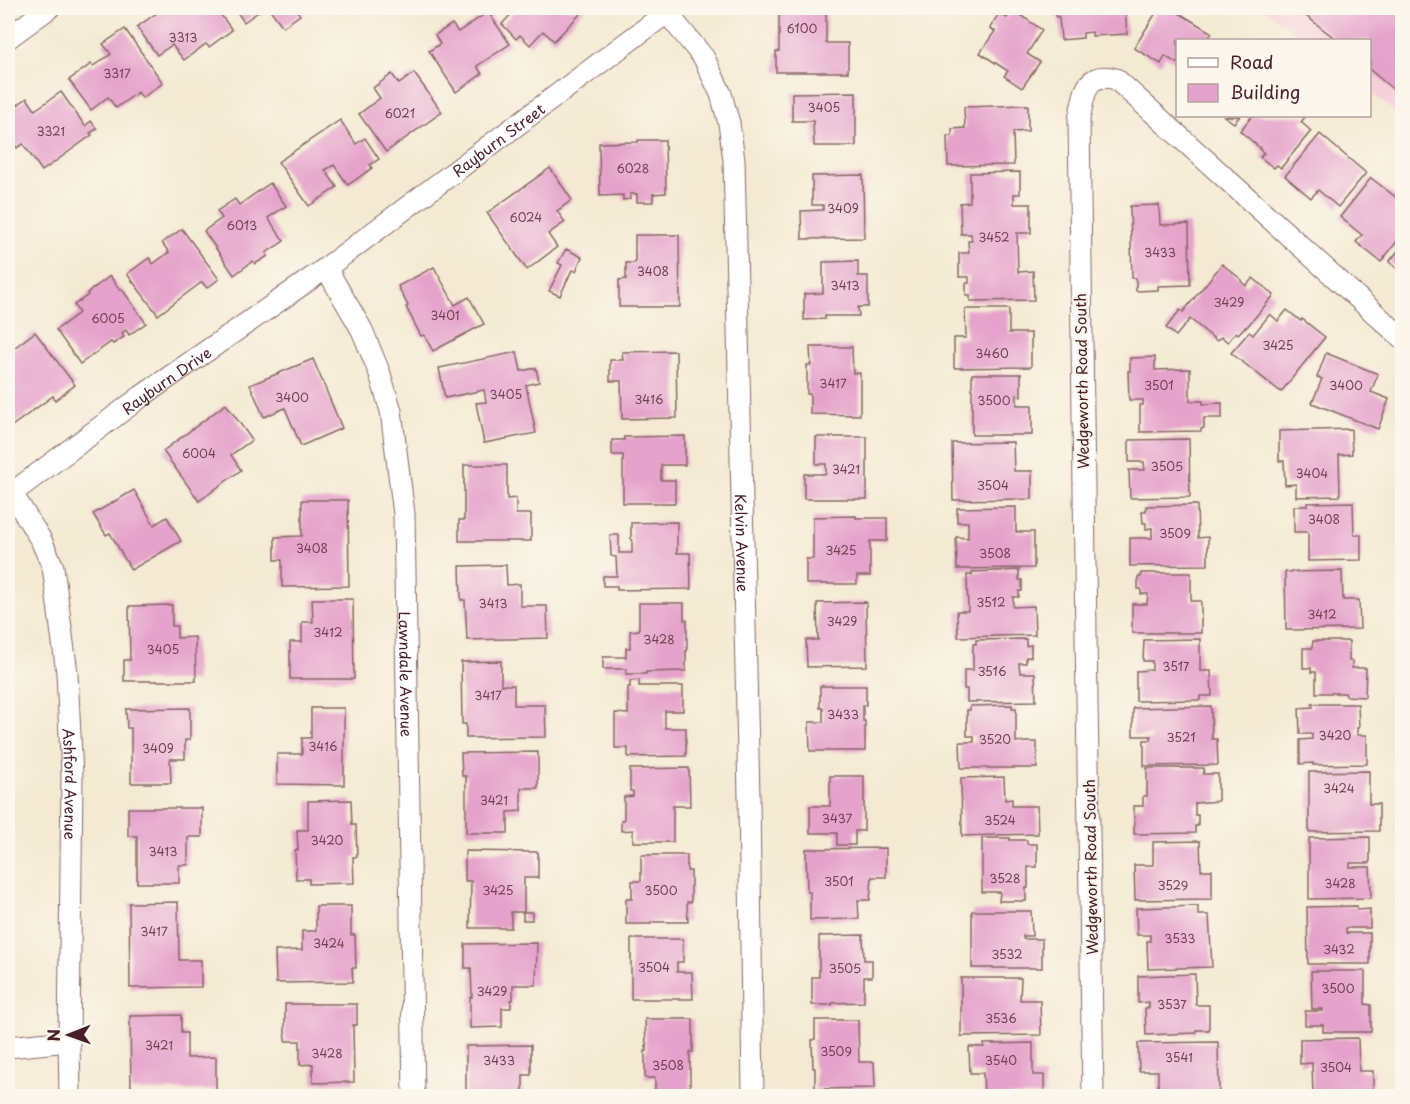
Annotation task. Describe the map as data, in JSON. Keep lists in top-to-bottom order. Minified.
{"streets":{"street":["Rayburn Street","Rayburn Drive","Wedgeworth Road South","Kelvin Avenue","Lawndale Avenue","Ashford Avenue"]},"crossings":[["Rayburn Street","Rayburn Drive"],["Rayburn Street","Kelvin Avenue"],["Rayburn Street","Lawndale Avenue"],["Rayburn Drive","Lawndale Avenue"],["Rayburn Drive","Ashford Avenue"]],"house_numbers":["6100","3313","3317","3405","6021","3321","6028","3409","6024","6013","3452","3433","3408","3413","3429","3401","6005","3425","3460","3417","3501","3400","3405","3400","3416","3500","6004","3505","3421","3404","3504","3408","3509","3408","3425","3508","3512","3413","3412","3429","3412","3428","3405","3517","3516","3417","3433","3420","3521","3520","3416","3409","3424","3421","3437","3524","3420","3413","3528","3501","3428","3529","3425","3500","3417","3533","3424","3432","3532","3504","3505","3500","3429","3537","3536","3421","3509","3428","3541","3433","3540","3508","3504"],"legend":["Road","Building"],"north":"left"}
